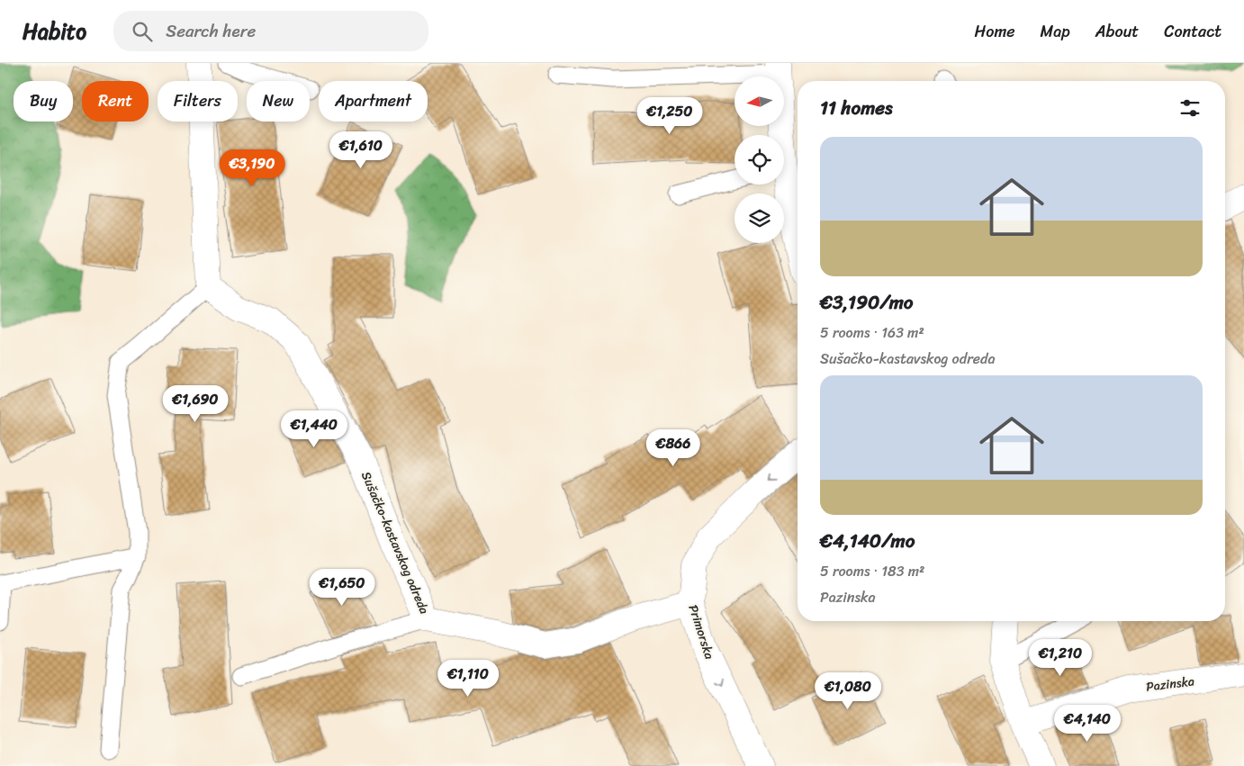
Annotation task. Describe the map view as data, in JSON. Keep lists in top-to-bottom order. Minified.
{"streets":{"street":["Sušačko-kastavskog odreda","Primorska","Pazinska"]},"crossings":[["Sušačko-kastavskog odreda","Primorska"]],"one_way":["Primorska"],"north":"left","page":{"header":"Habito","search":"Search here","nav":["Home","Map","About","Contact"],"chip":["Buy","Rent","Filters","New","Apartment"],"heading":"11 homes","price":["€1,250","€1,610","€3,190","€1,690","€1,440","€866","€1,650","€1,210","€1,110","€1,080","€4,140"],"list":[{"name":"€3,190/mo","note":"5 rooms · 163 m² · Sušačko-kastavskog odreda"},{"name":"€4,140/mo","note":"5 rooms · 183 m² · Pazinska"}]}}
